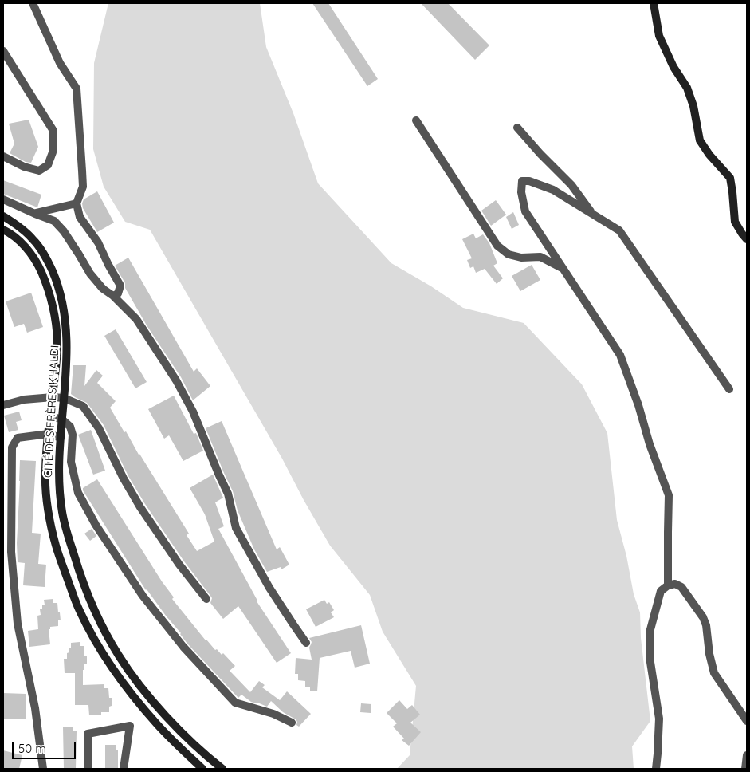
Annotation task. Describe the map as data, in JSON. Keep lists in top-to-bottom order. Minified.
{"streets":{"main road":["CITÉ DES FRÈRES KHALDI"]},"scale_bar":"50 m"}
